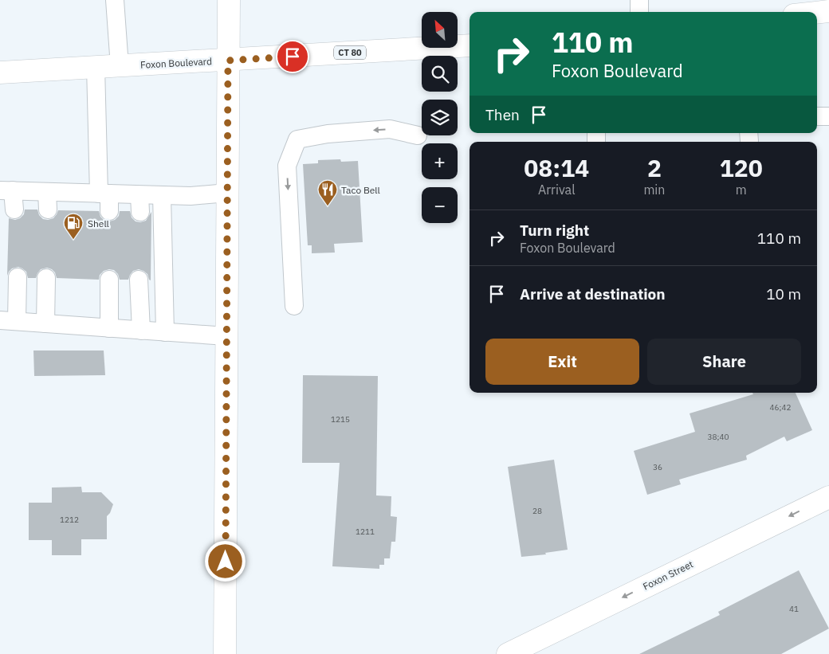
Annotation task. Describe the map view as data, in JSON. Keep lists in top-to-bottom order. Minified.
{"streets":{"main road":["CT 80","Foxon Boulevard","Foxon Street"]},"one_way":["Foxon Street"],"places":{"restaurant":["Taco Bell"],"fuel station":["Shell"]},"house_numbers":["46;42","1215","38;40","36","28","1212","1211","41"],"north":"top left","page":{"map_buttons":["+","−"],"turn":["110 m","Foxon Boulevard"],"then":"Then","eta":["08:14","Arrival","2","min","120","m"],"list":[{"name":"Turn right","note":"Foxon Boulevard","value":"110 m"},{"name":"Arrive at destination","value":"10 m"}],"buttons":["Exit","Share"]}}
